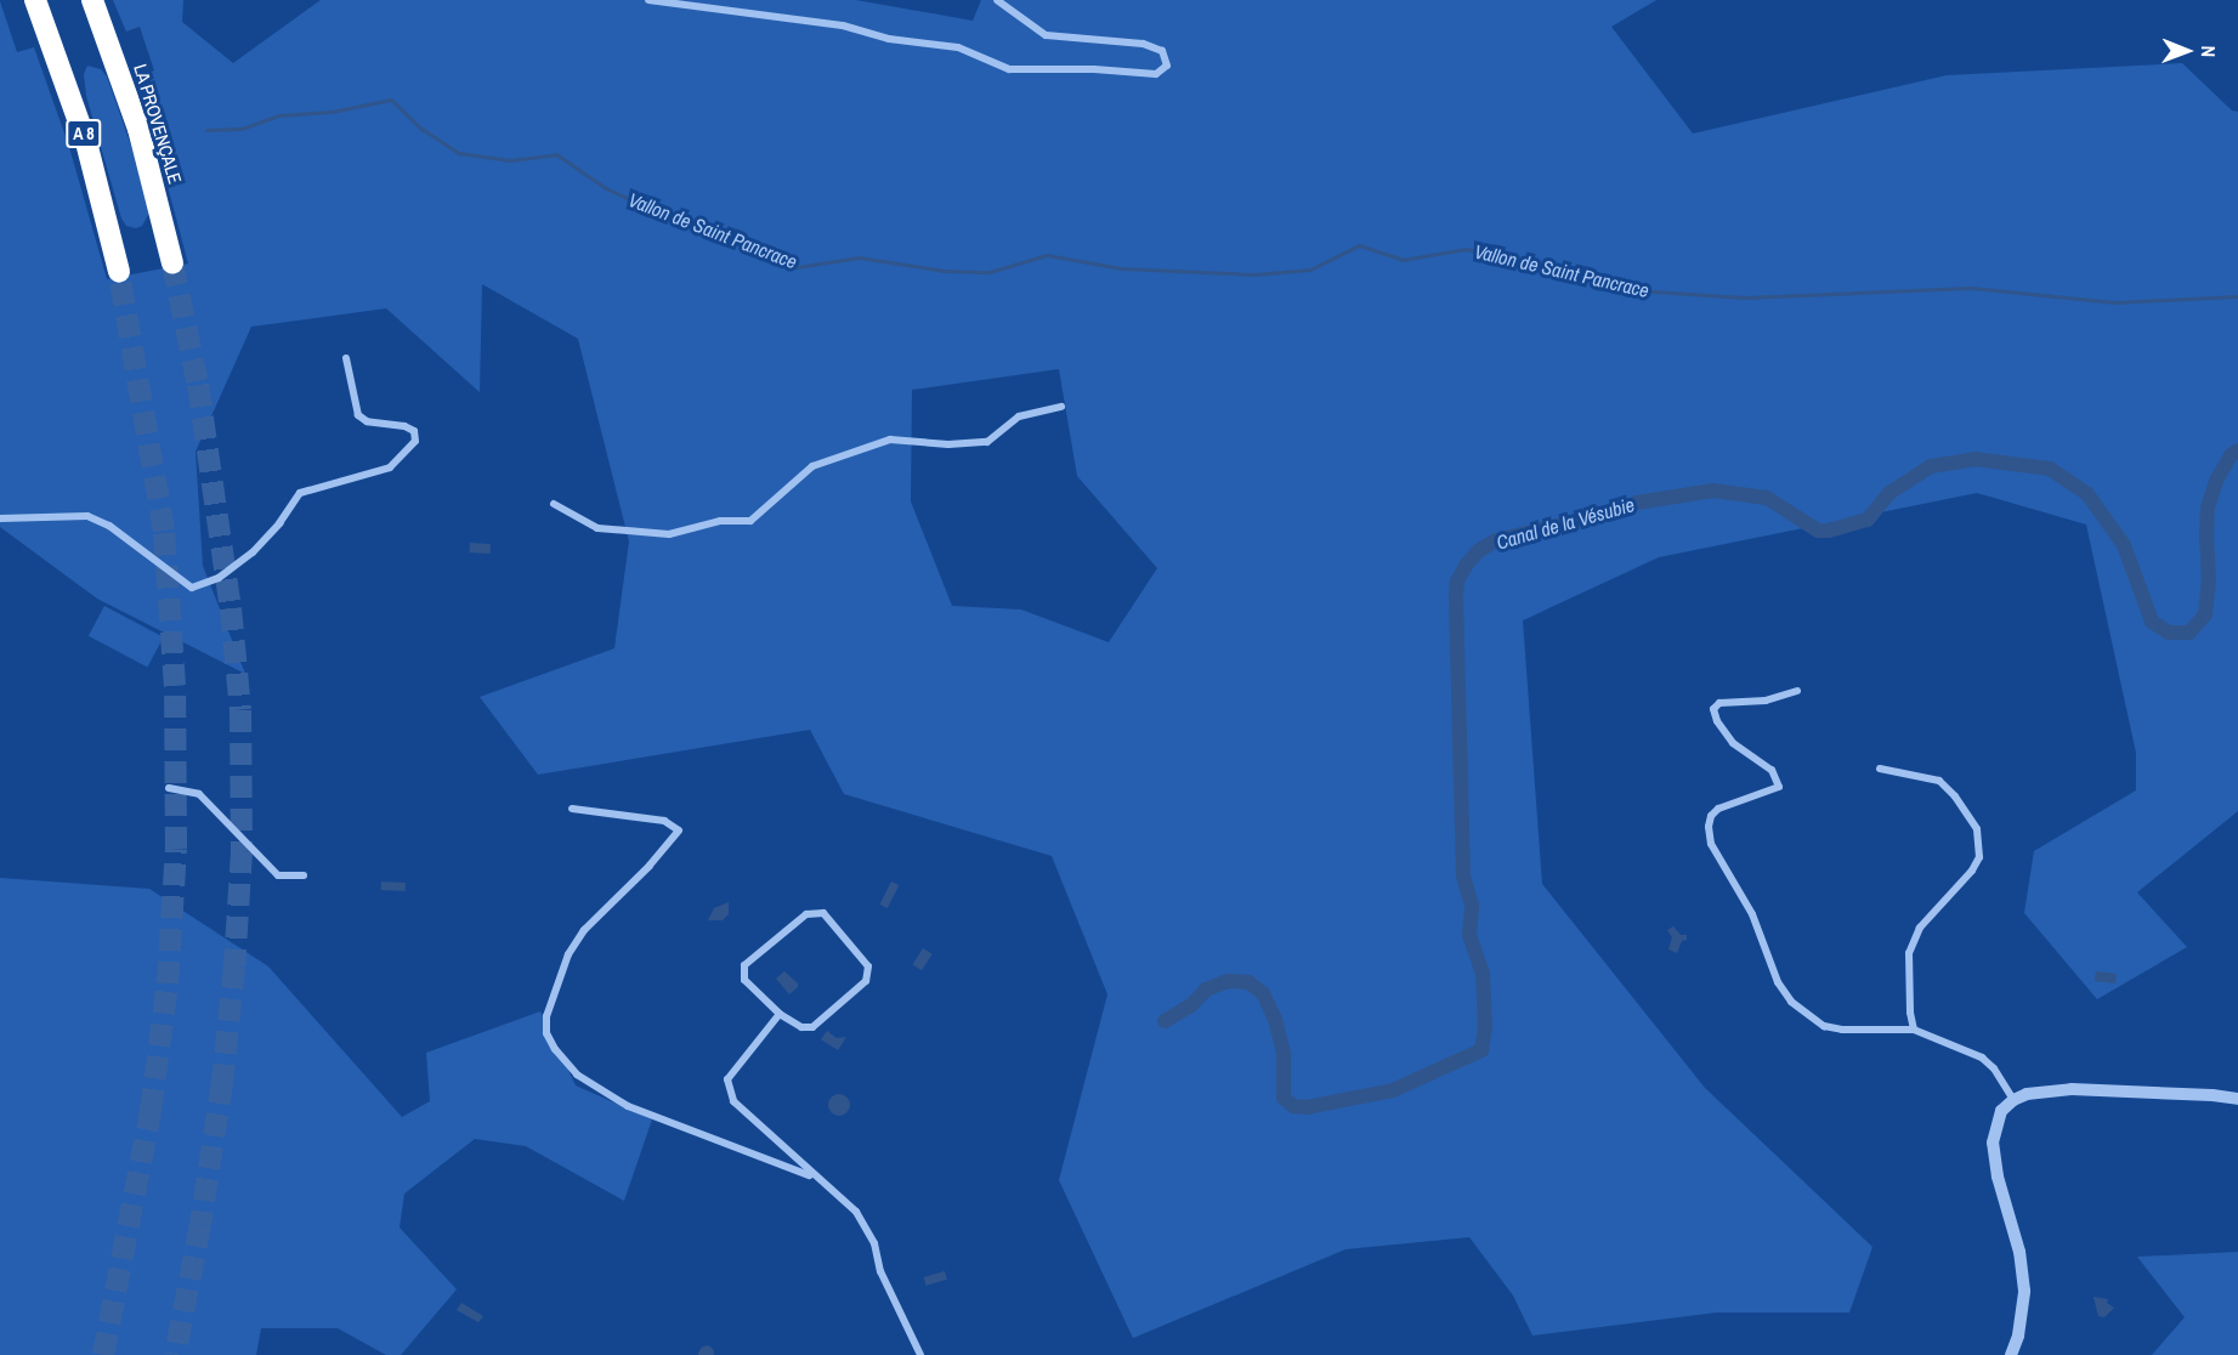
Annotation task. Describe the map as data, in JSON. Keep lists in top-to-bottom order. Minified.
{"streets":{"highway":["LA PROVENÇALE","A 8"]},"water":["Vallon de Saint Pancrace","Canal de la Vésubie"],"north":"right"}
